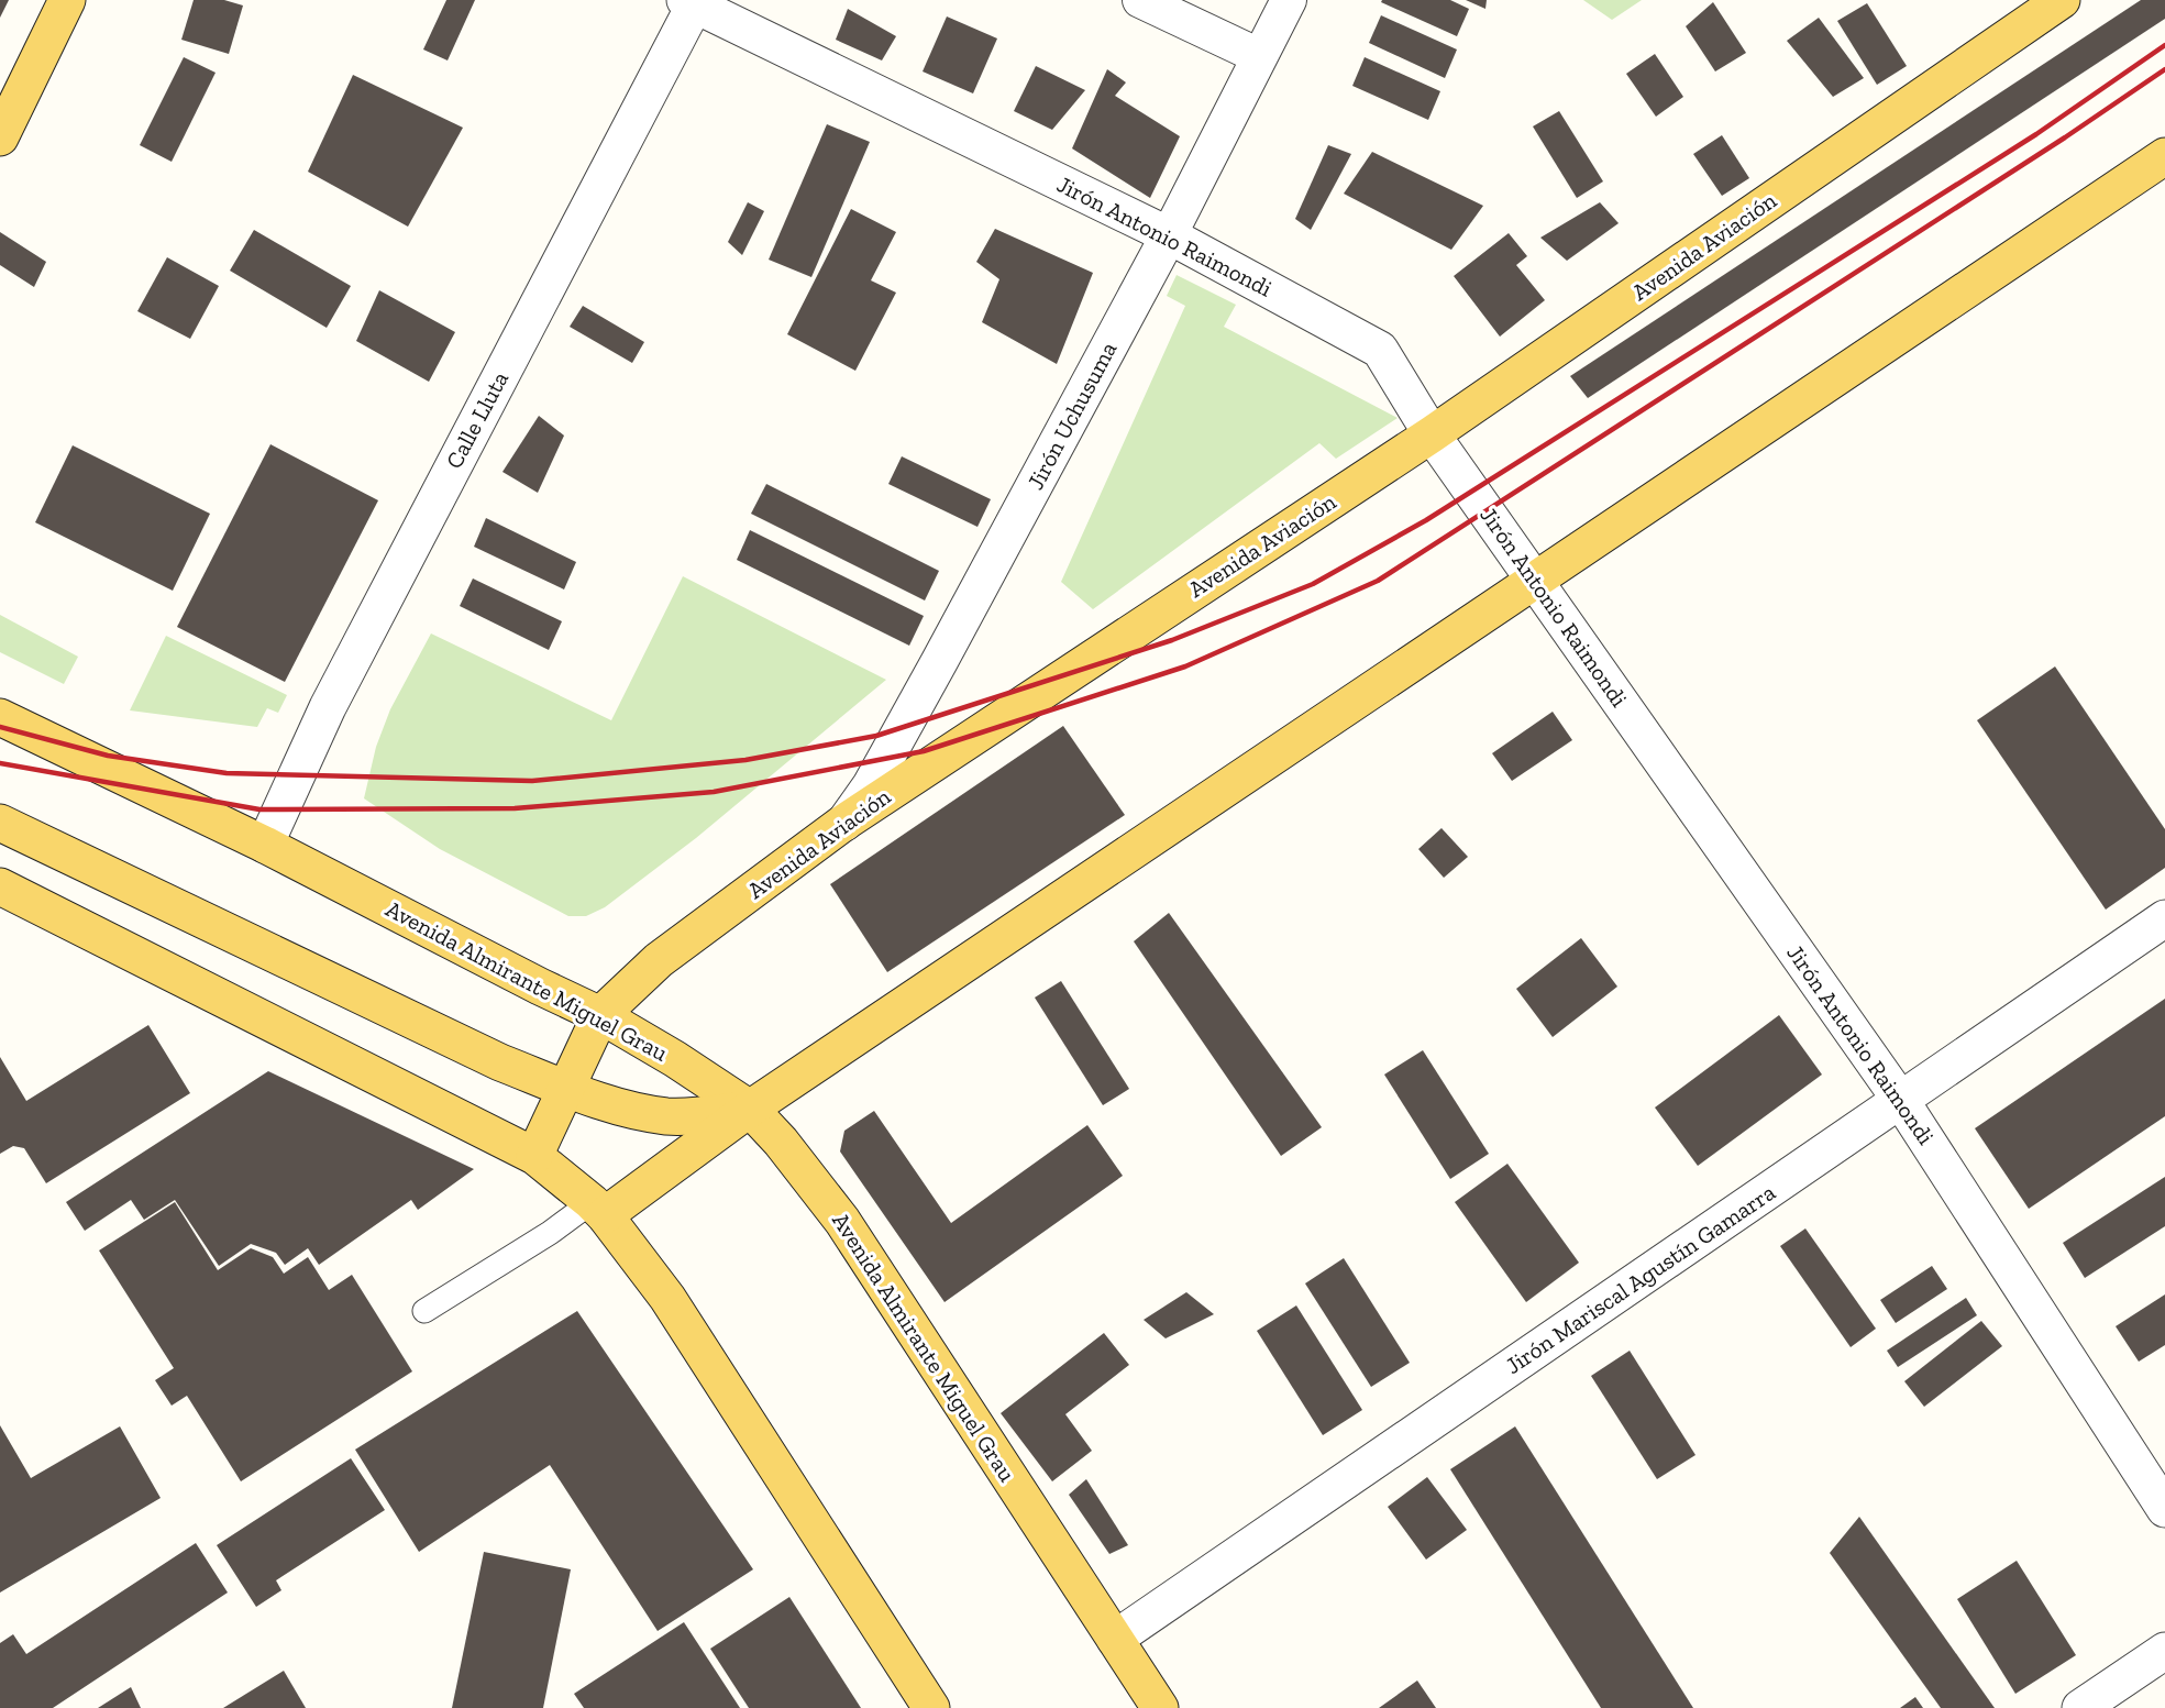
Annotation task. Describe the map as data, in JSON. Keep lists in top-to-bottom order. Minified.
{"streets":{"main road":["Avenida Aviación","Avenida Almirante Miguel Grau"],"street":["Jirón Antonio Raimondi","Jirón Uchusuma","Calle Lluta","Jirón Mariscal Agustín Gamarra"]},"crossings":[["Jirón Antonio Raimondi","Avenida Aviación"],["Jirón Antonio Raimondi","Jirón Uchusuma"],["Jirón Antonio Raimondi","Calle Lluta"],["Jirón Antonio Raimondi","Jirón Mariscal Agustín Gamarra"],["Avenida Aviación","Jirón Uchusuma"],["Avenida Aviación","Avenida Almirante Miguel Grau"],["Calle Lluta","Avenida Almirante Miguel Grau"],["Avenida Almirante Miguel Grau","Jirón Mariscal Agustín Gamarra"]]}
